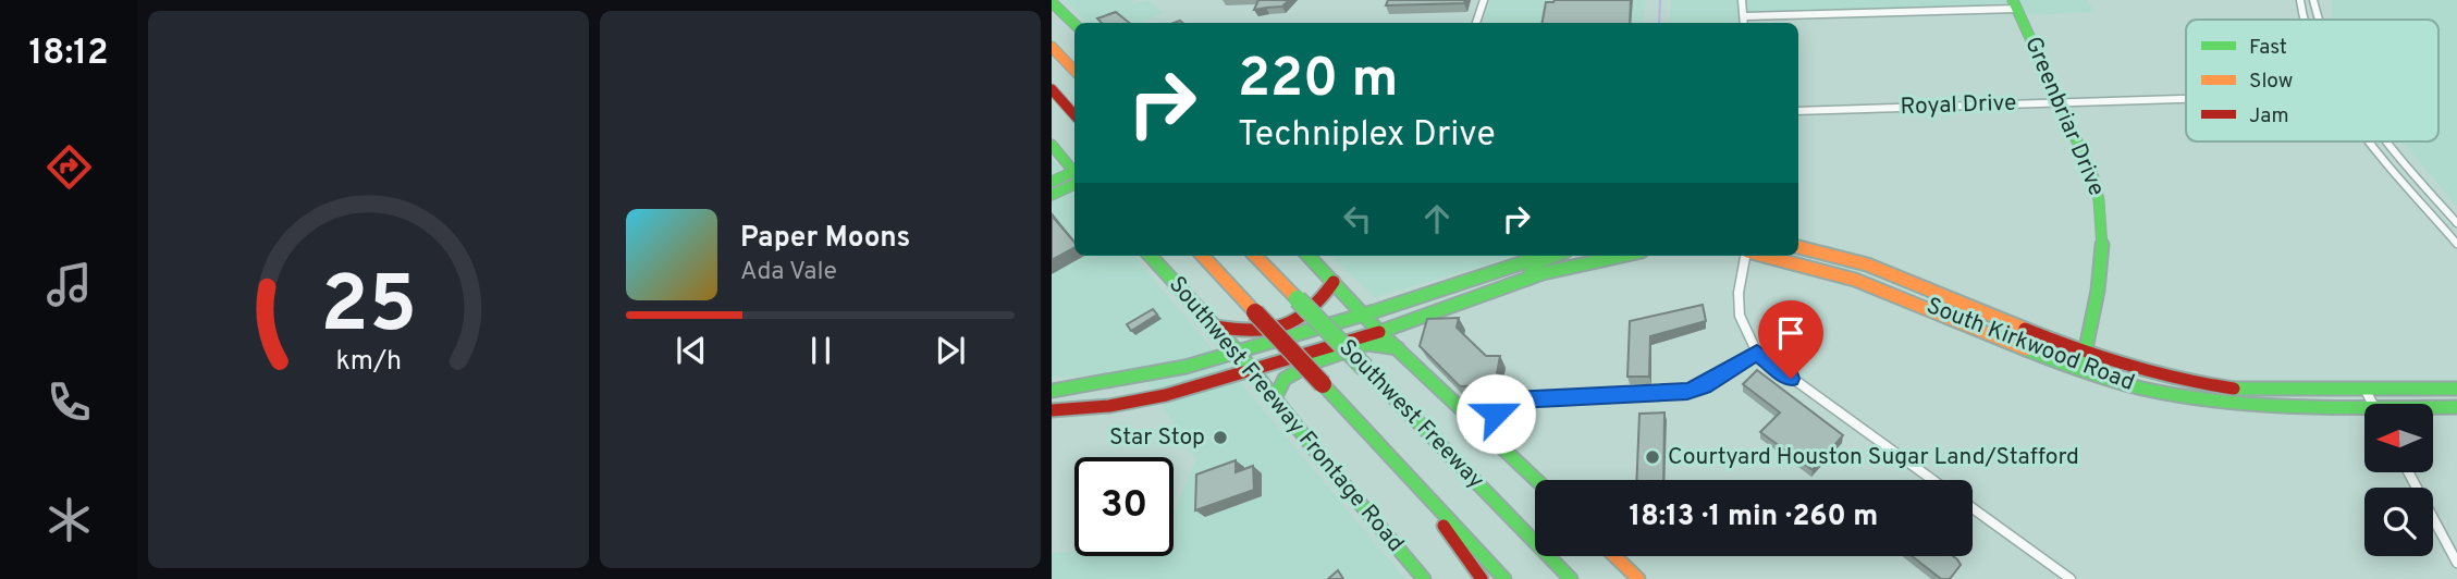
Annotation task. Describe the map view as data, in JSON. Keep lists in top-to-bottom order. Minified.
{"streets":{"main road":["Greenbriar Drive","South Kirkwood Road","Southwest Freeway Frontage Road","Southwest Freeway"],"street":["Royal Drive"]},"crossings":[["Royal Drive","Greenbriar Drive"],["Greenbriar Drive","South Kirkwood Road"]],"places":["Star Stop","Courtyard Houston Sugar Land/Stafford"],"legend":["Fast","Slow","Jam"],"north":"left","page":{"tabs":"18:12","turn":["220 m","Techniplex Drive"],"song":["Paper Moons","Ada Vale"],"limit":"30","trip":"18:13 · 1 min · 260 m","gauge":["25","km/h"]}}
